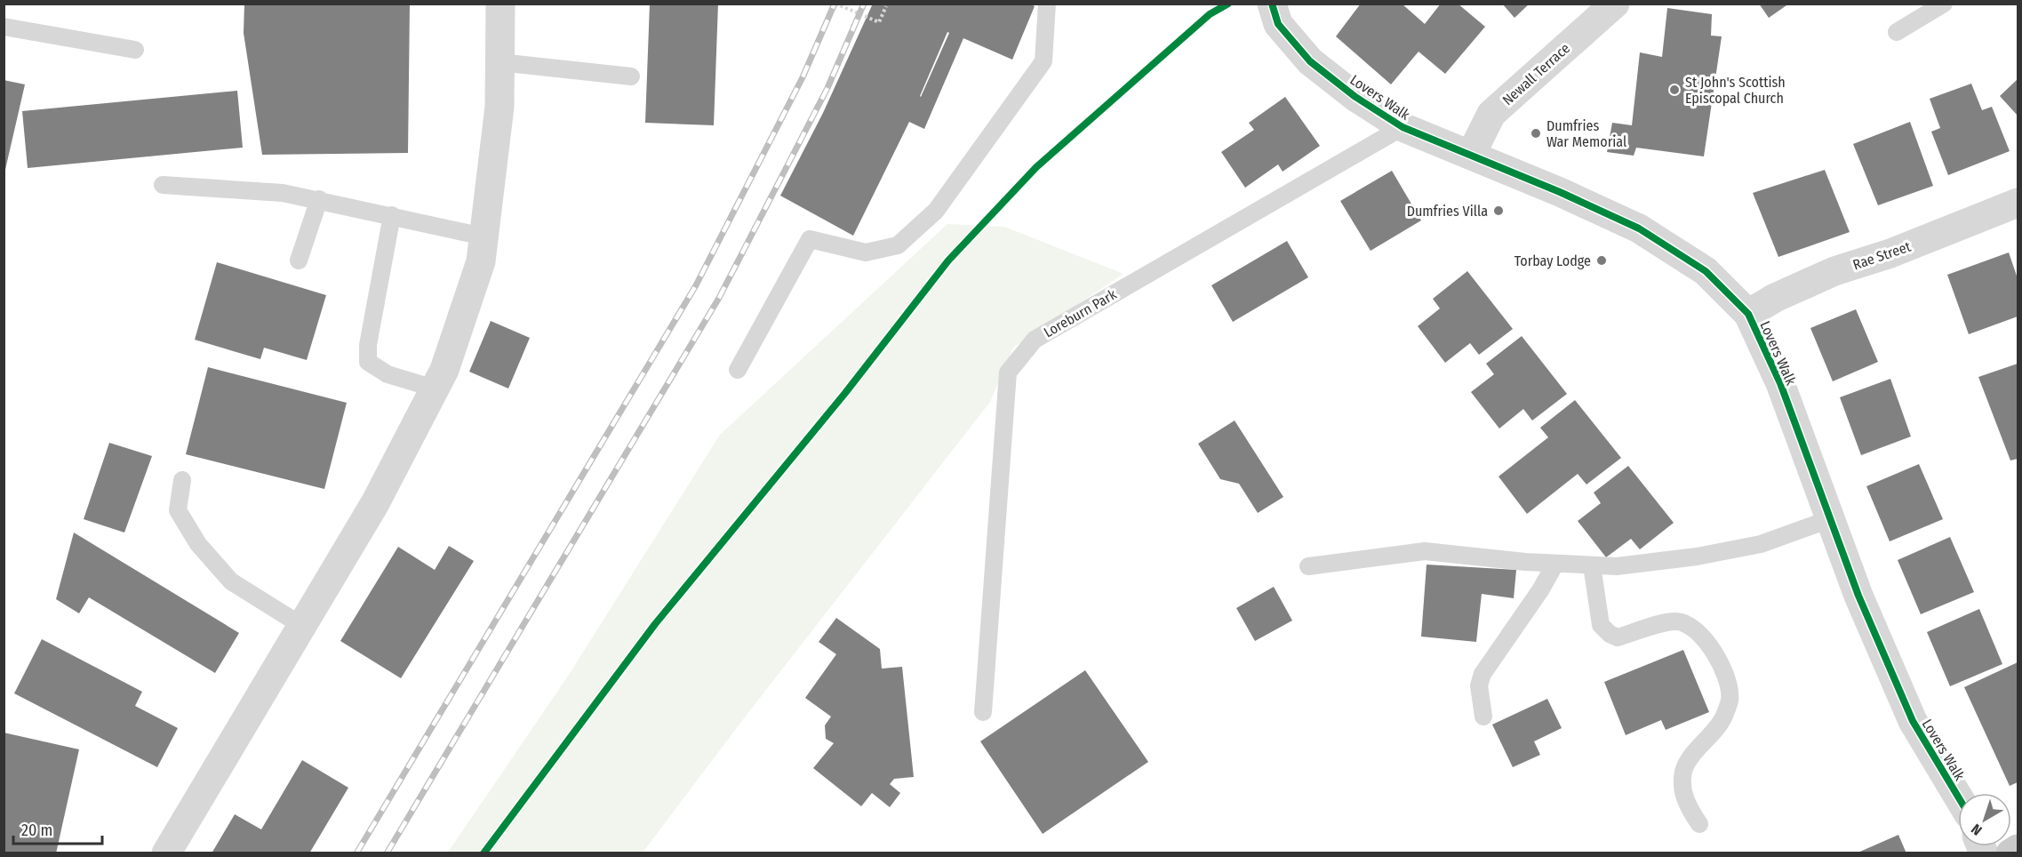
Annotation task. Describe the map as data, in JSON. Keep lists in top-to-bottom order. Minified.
{"streets":{"street":["Newall Terrace","Lovers Walk","Rae Street"],"lane":["Loreburn Park"]},"crossings":[["Newall Terrace","Lovers Walk"],["Lovers Walk","Rae Street"],["Lovers Walk","Loreburn Park"]],"places":["St John's Scottish Episcopal Church","Dumfries War Memorial","Dumfries Villa","Torbay Lodge"],"scale_bar":"20 m","north":"bottom left"}
